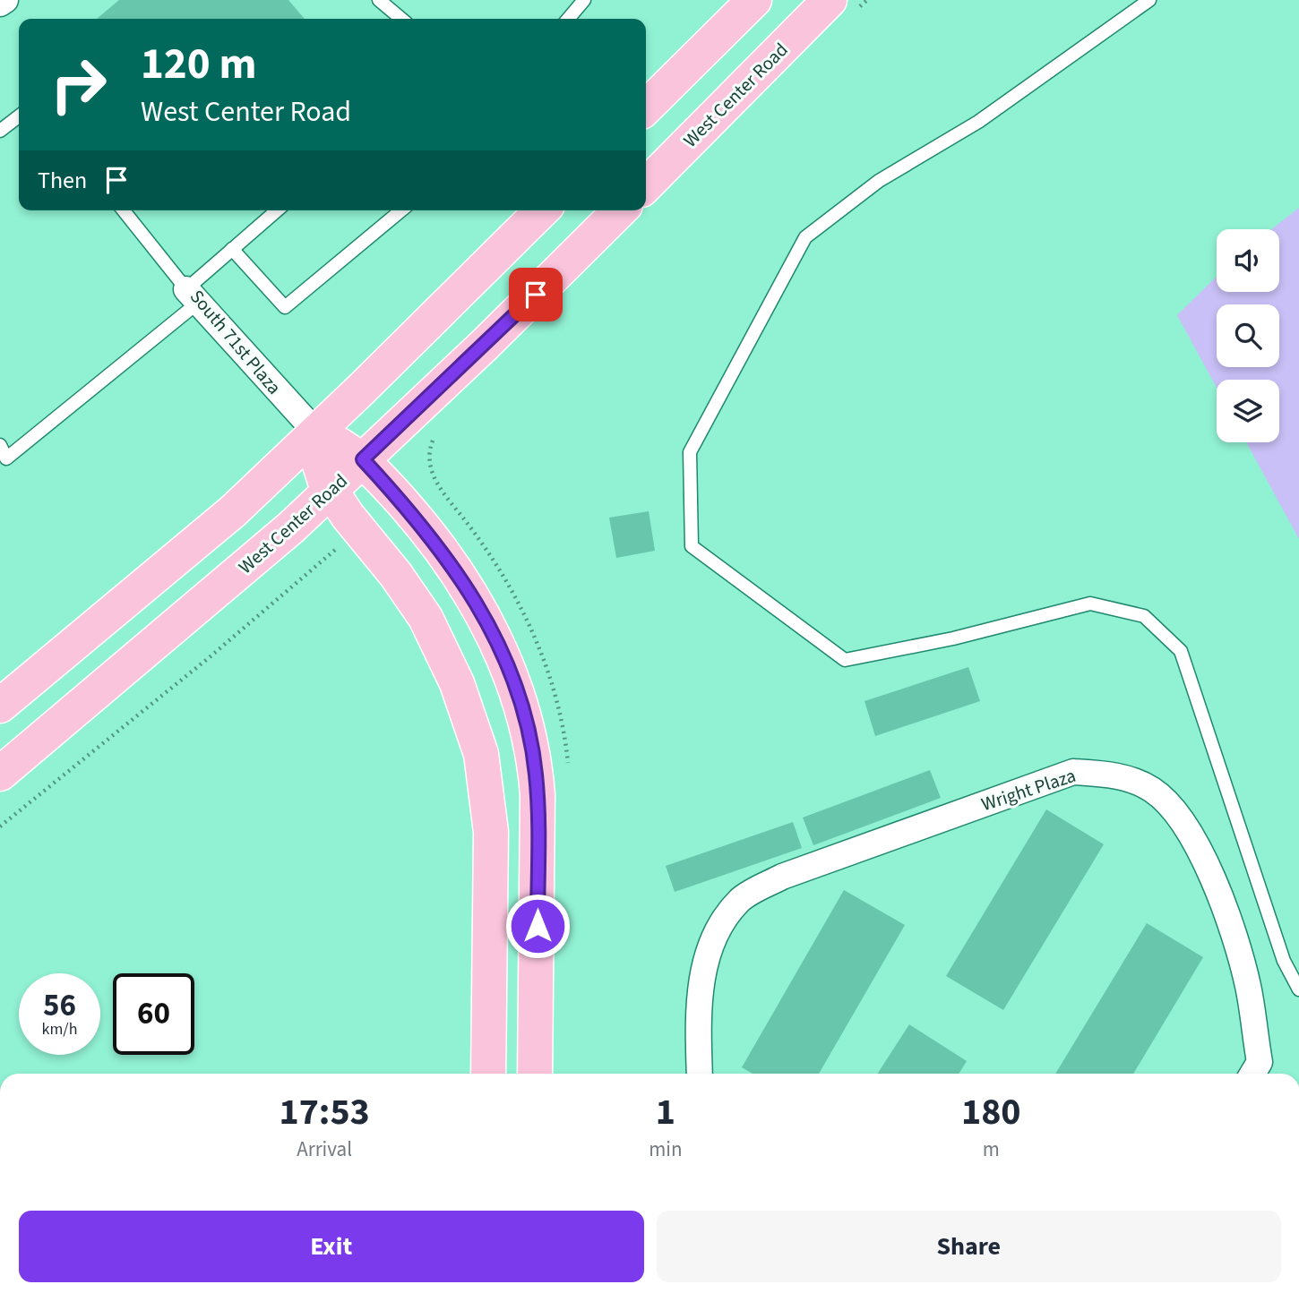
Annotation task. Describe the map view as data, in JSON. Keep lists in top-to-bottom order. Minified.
{"streets":{"main road":["West Center Road"],"street":["South 71st Plaza","Wright Plaza"]},"page":{"turn":["120 m","West Center Road"],"then":"Then","speed":"56 km/h","limit":"60","eta":["17:53","Arrival","1","min","180","m"],"buttons":["Exit","Share"]}}
